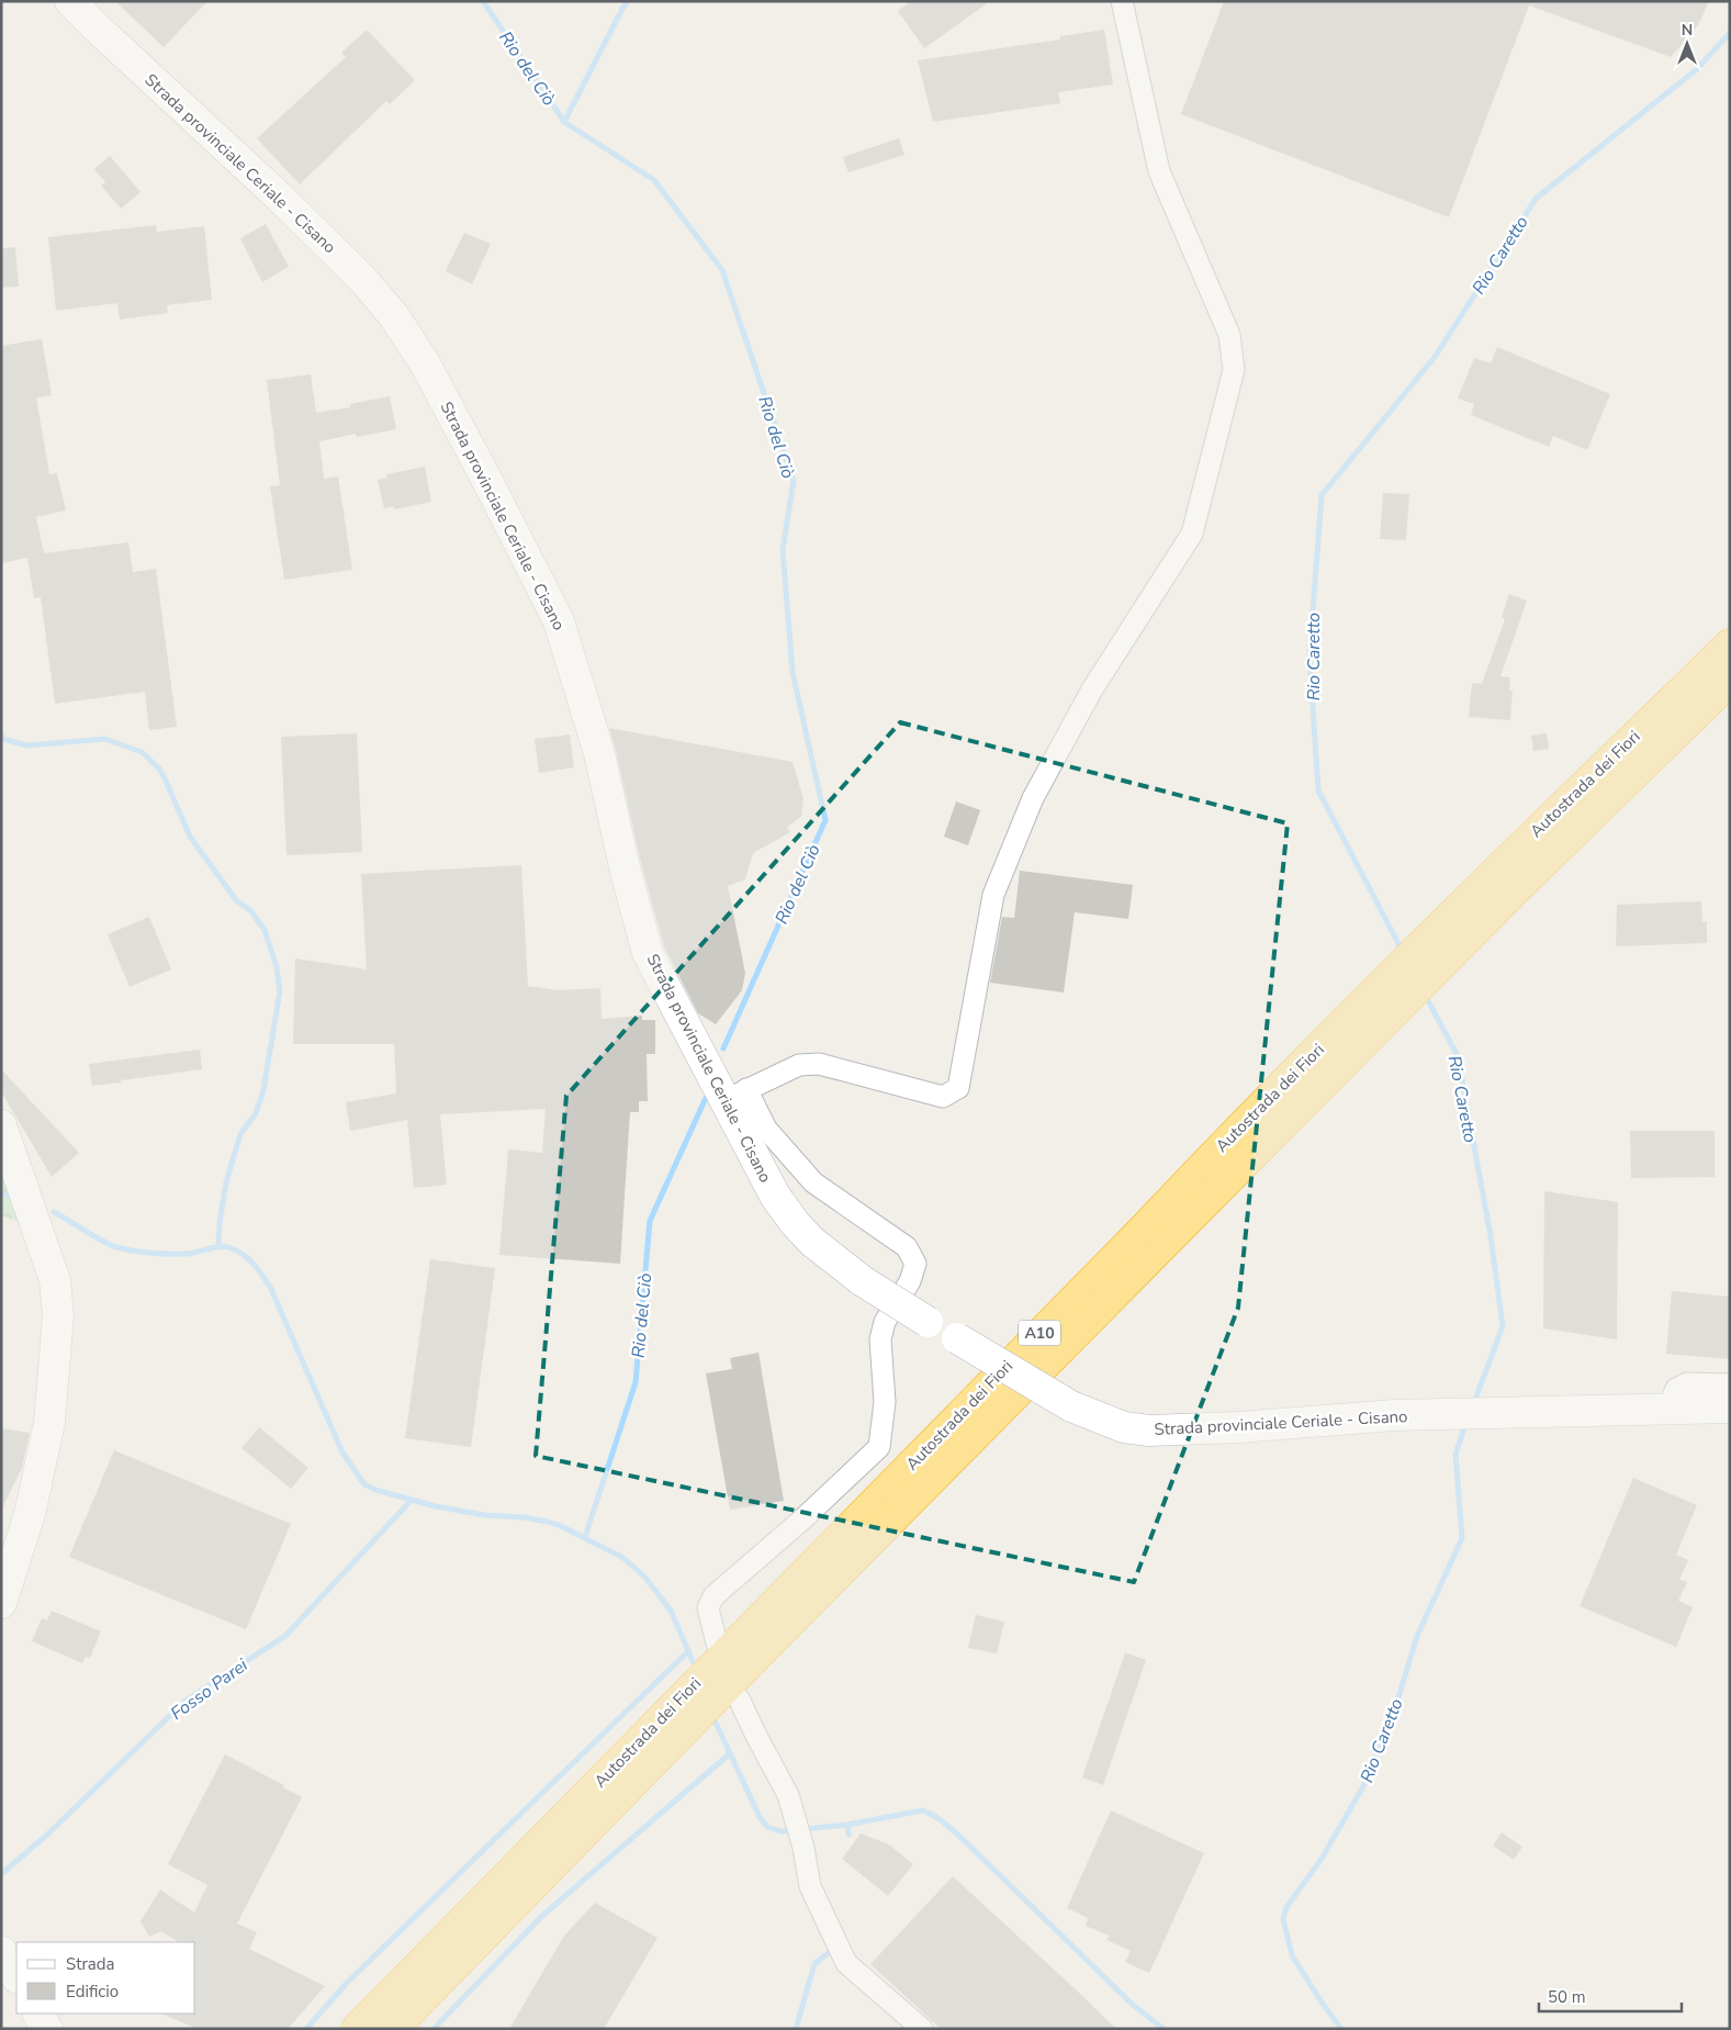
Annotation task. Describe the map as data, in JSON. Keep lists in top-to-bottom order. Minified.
{"streets":{"highway":["Autostrada dei Fiori","A10"],"main road":["Strada provinciale Ceriale - Cisano"]},"water":["Rio del Ciò","Rio Caretto","Fosso Parei"],"legend":["Strada","Edificio"],"scale_bar":"50 m","north":"top"}
